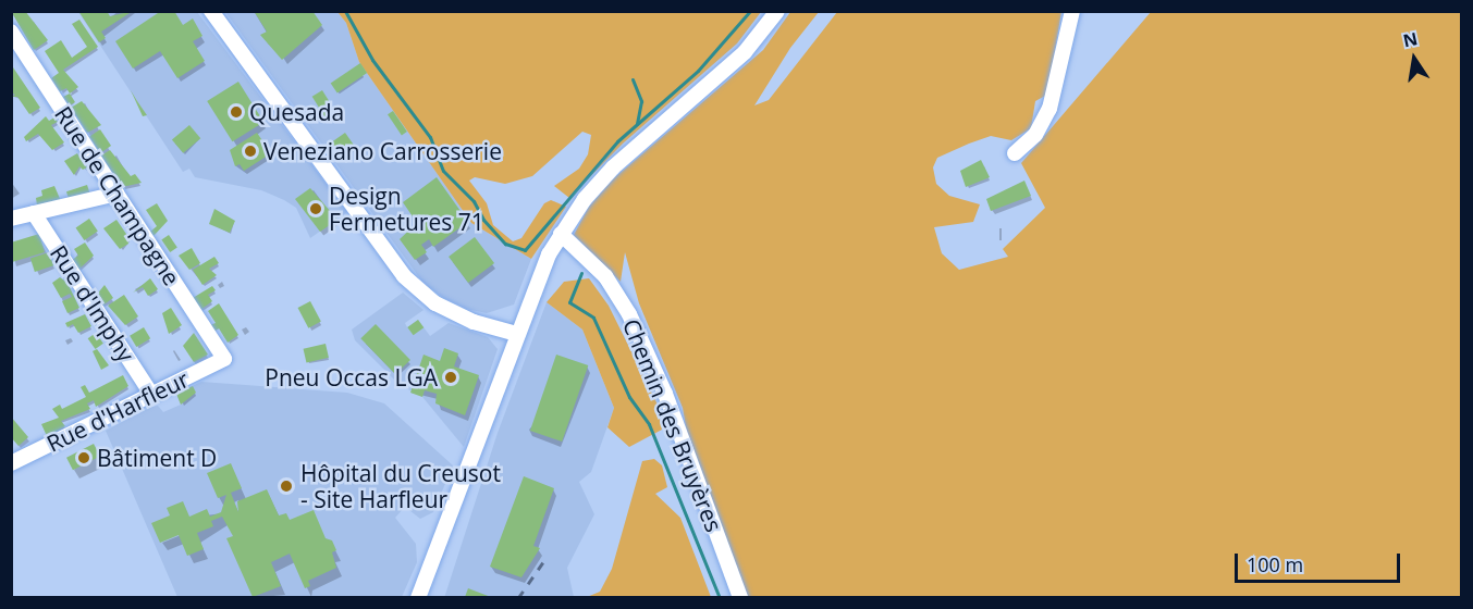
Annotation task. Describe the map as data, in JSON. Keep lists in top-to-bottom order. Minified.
{"streets":{"street":["Rue de Champagne","Rue d'Imphy","Rue d'Harfleur","Chemin des Bruyères"]},"crossings":[["Rue de Champagne","Rue d'Harfleur"],["Rue d'Imphy","Rue d'Harfleur"]],"places":["Quesada","Veneziano Carrosserie","Design Fermetures 71","Pneu Occas LGA","Bâtiment D","Hôpital du Creusot - Site Harfleur"],"scale_bar":"100 m","north":"top"}
